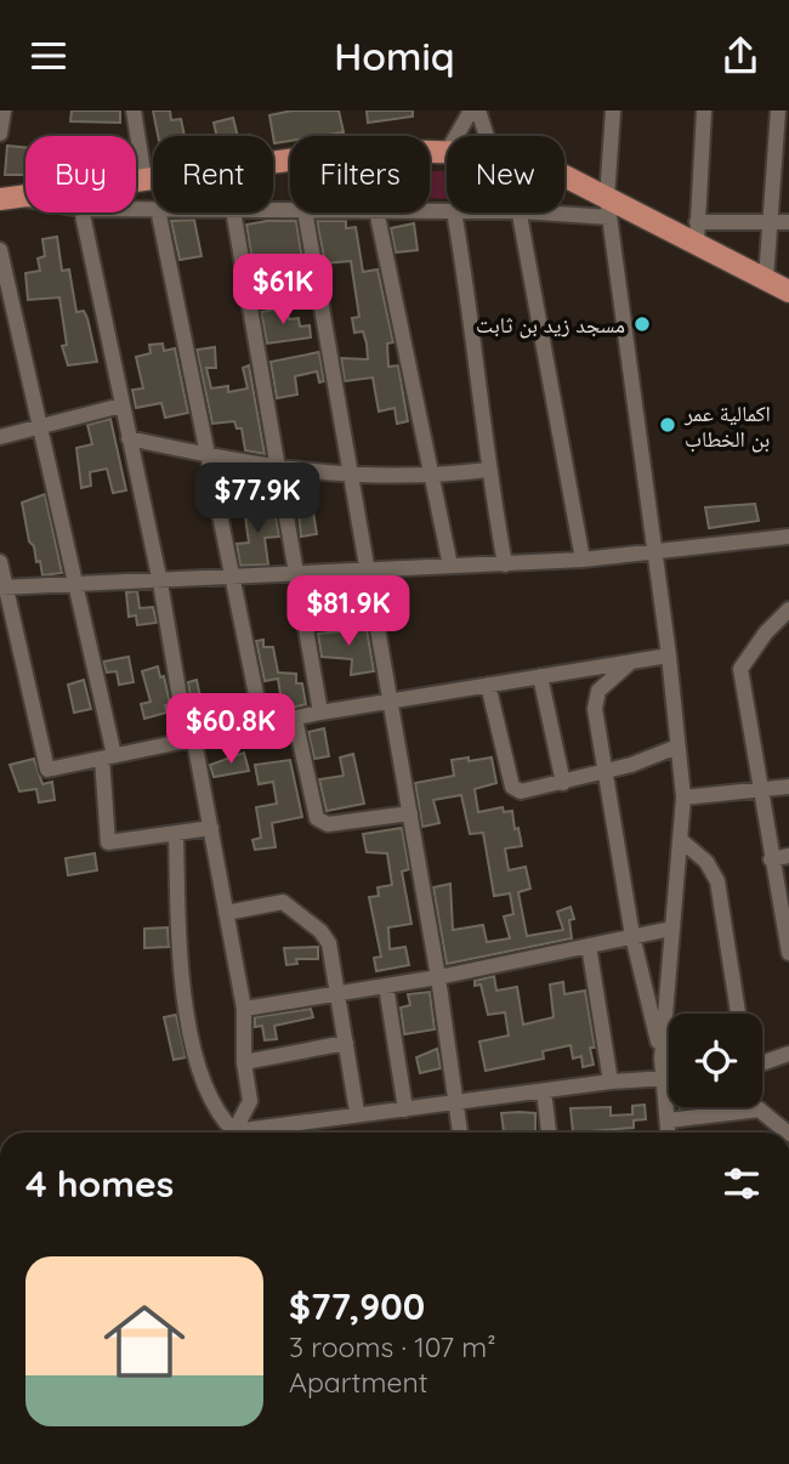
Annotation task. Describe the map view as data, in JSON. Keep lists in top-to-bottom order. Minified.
{"places":["مسجد زيد بن ثابت","اكمالية عمر بن الخطاب"],"page":{"header":"Homiq","chip":["Buy","Rent","Filters","New"],"price":["$61K","$77.9K","$81.9K","$60.8K"],"heading":"4 homes","list":[{"name":"$77,900","note":"3 rooms · 107 m² · Apartment"}]}}
